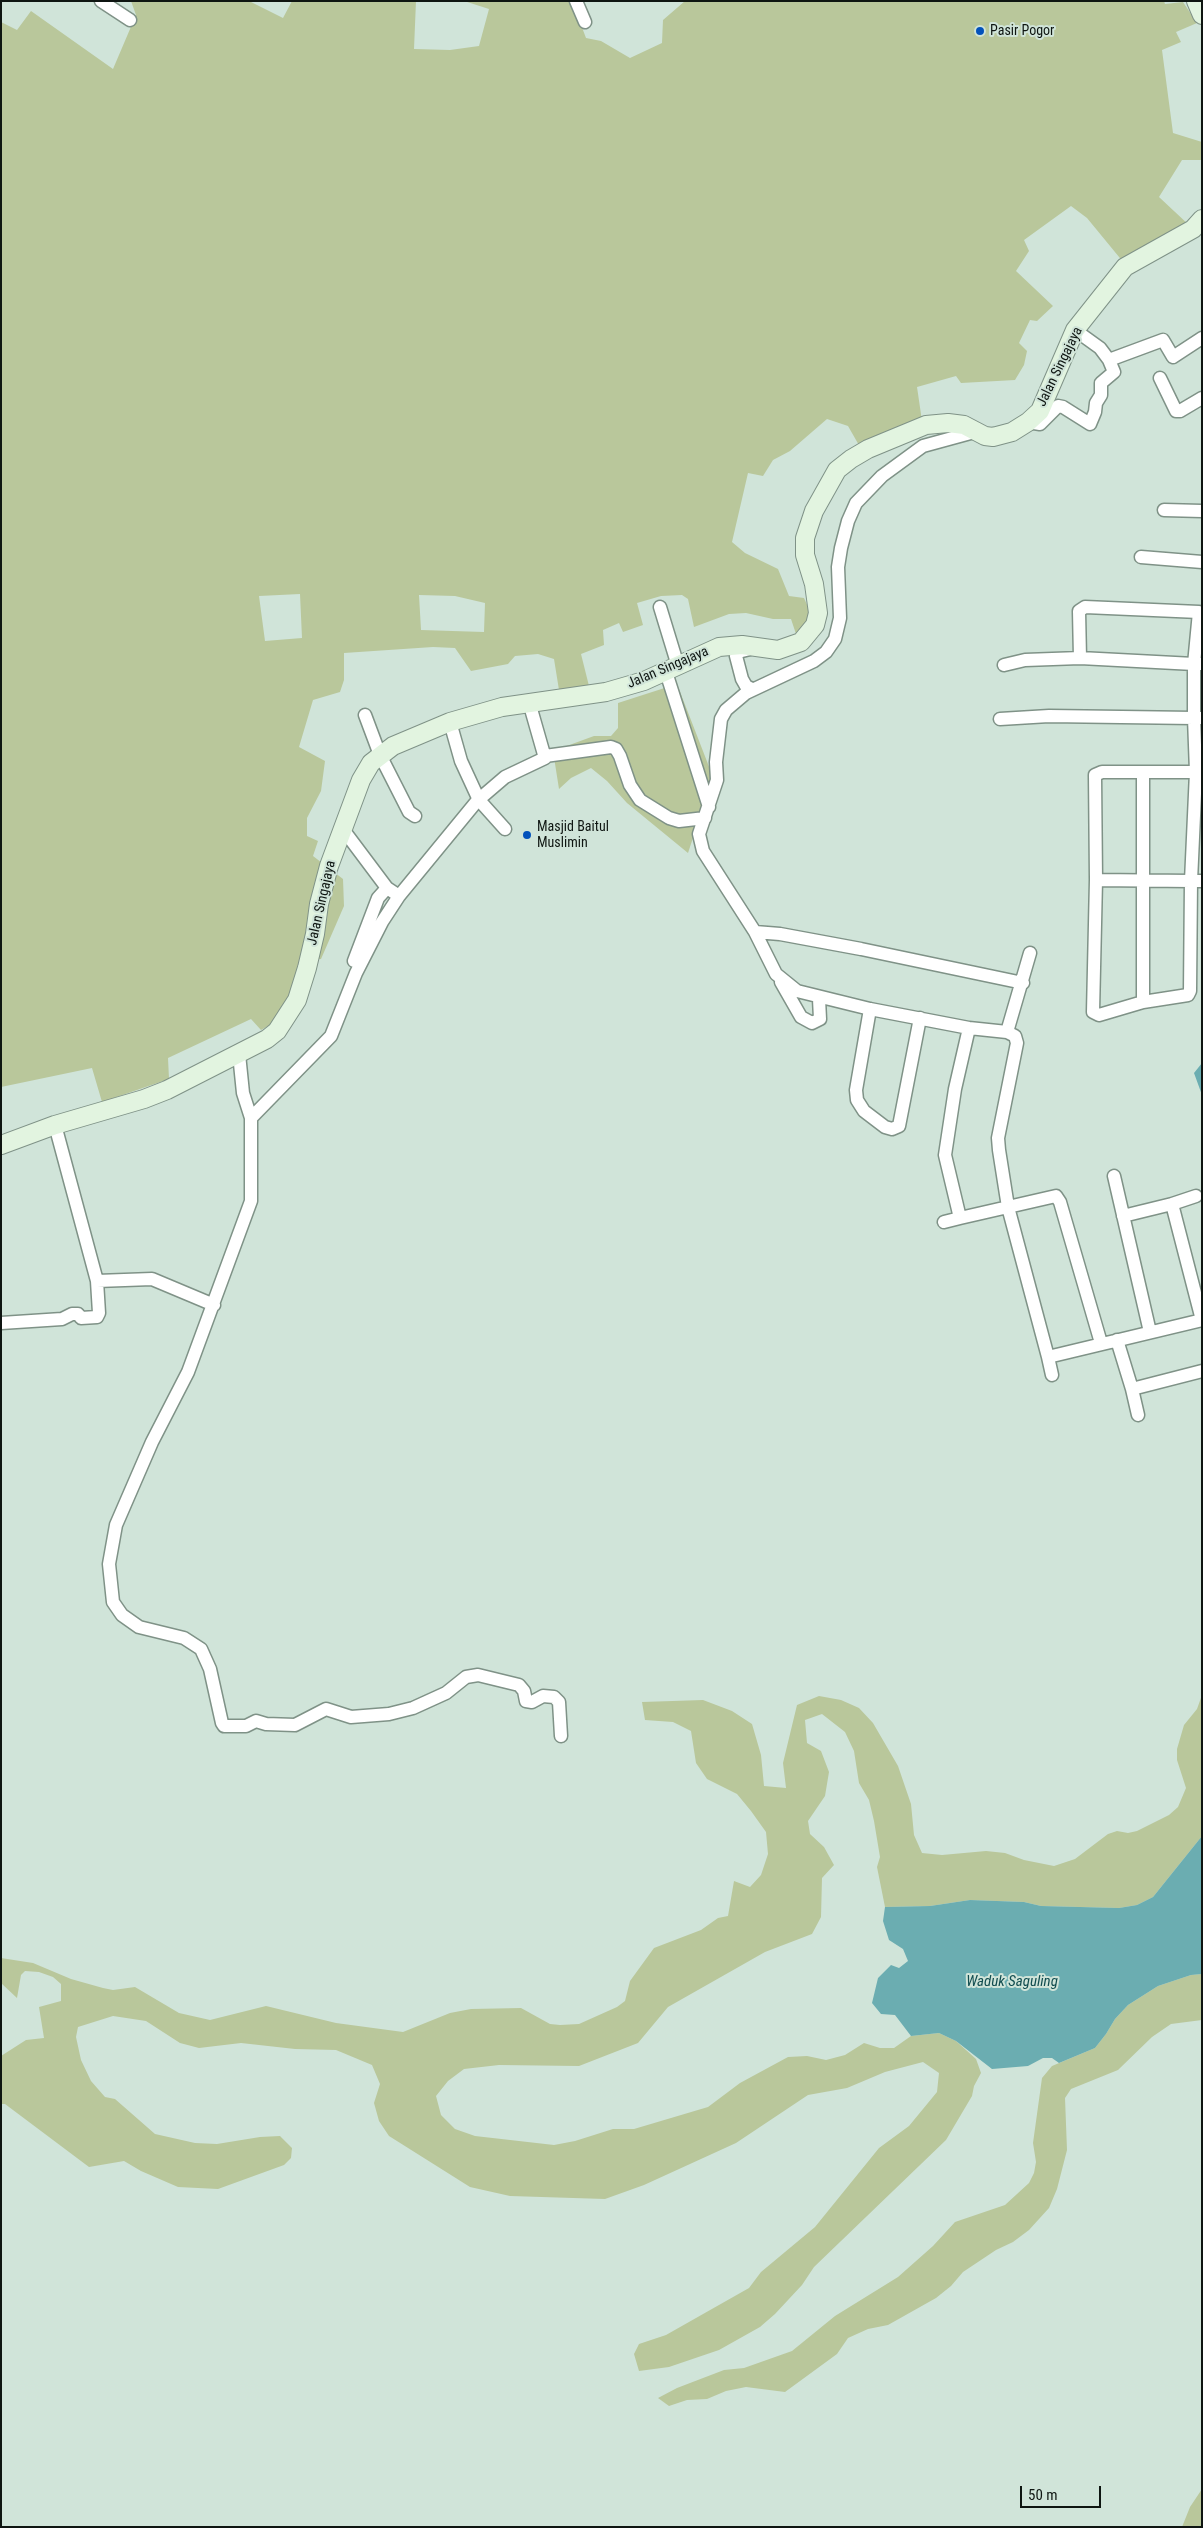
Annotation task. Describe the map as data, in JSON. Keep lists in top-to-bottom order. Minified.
{"streets":{"street":["Jalan Singajaya"]},"water":["Waduk Saguling"],"places":["Pasir Pogor","Masjid Baitul Muslimin"],"scale_bar":"50 m"}
